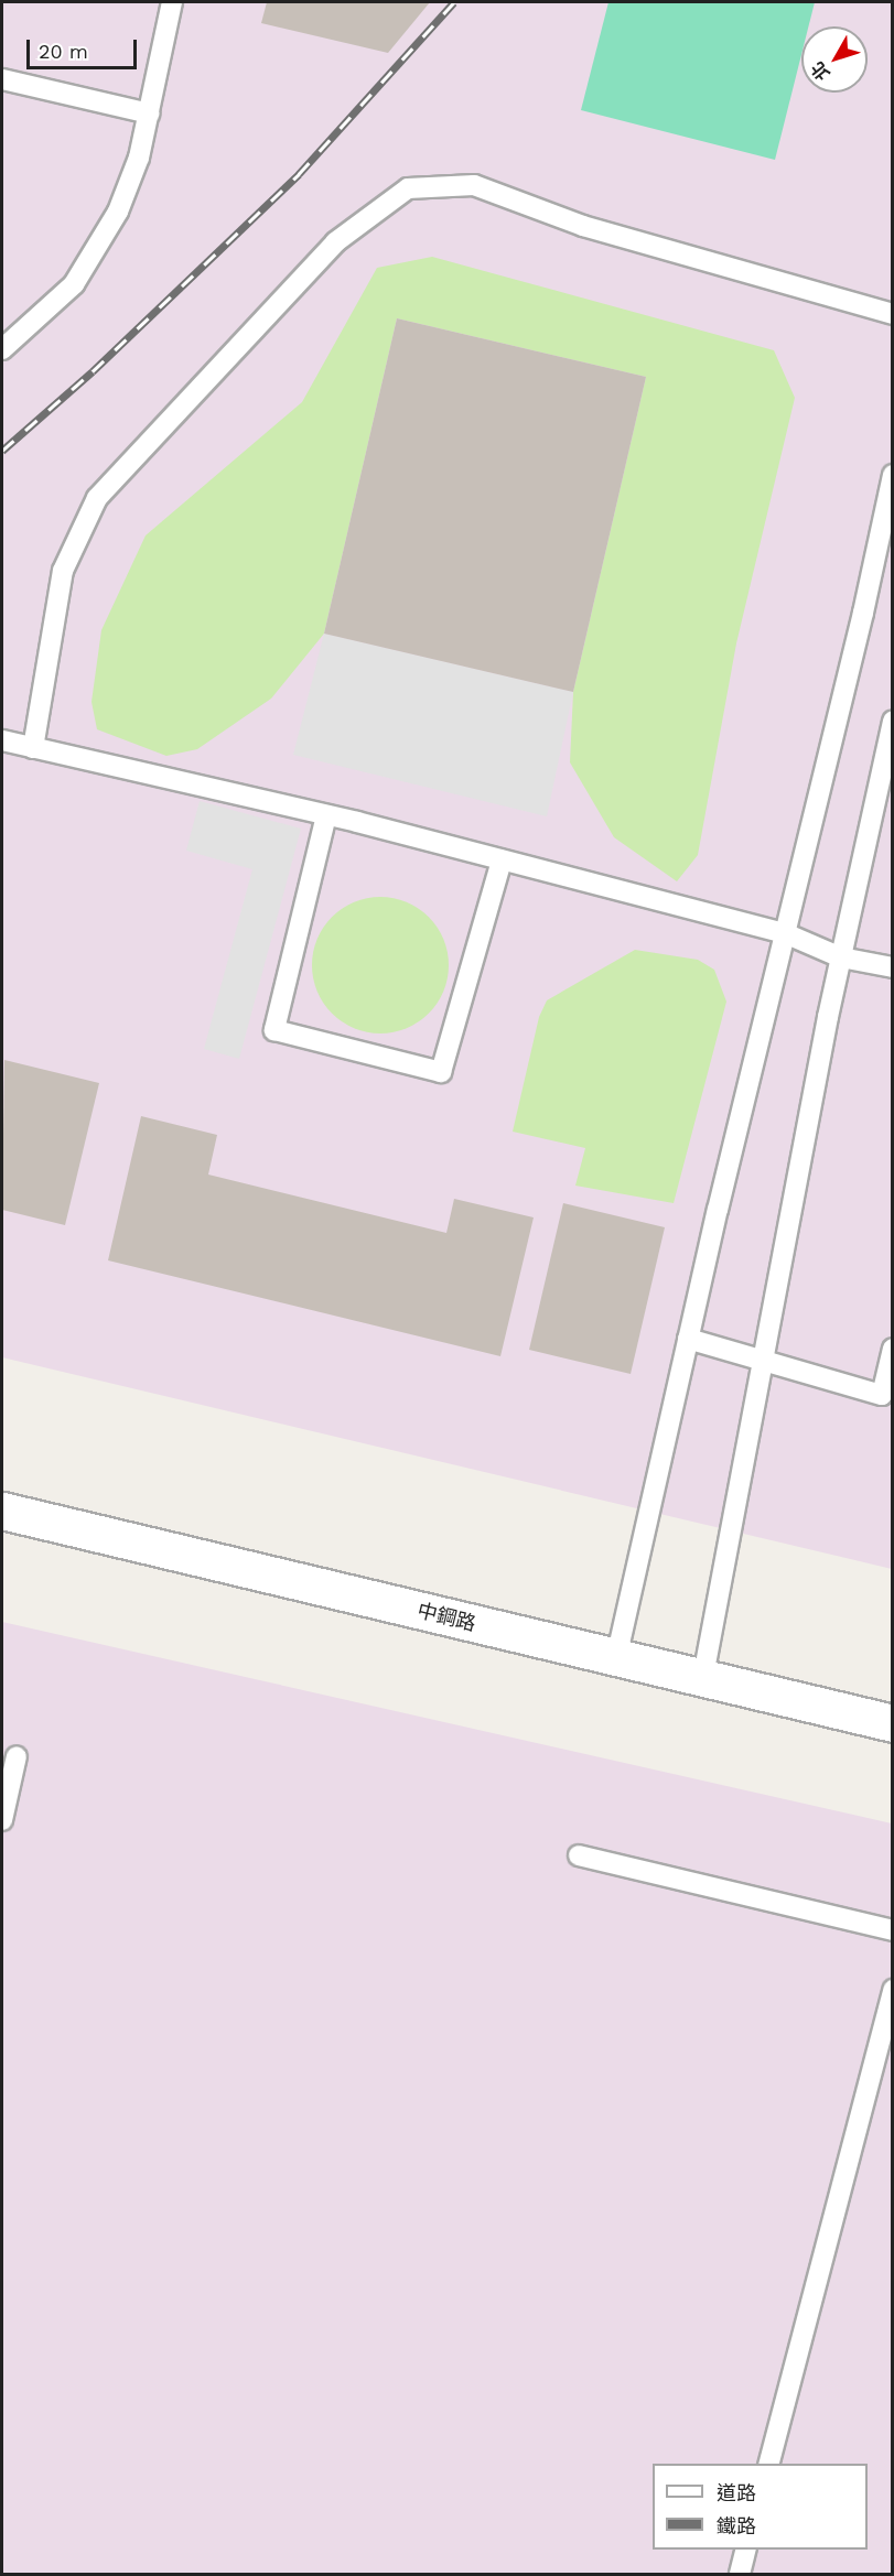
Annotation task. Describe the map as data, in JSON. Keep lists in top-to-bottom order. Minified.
{"streets":{"street":["中鋼路"]},"legend":["道路","鐵路"],"scale_bar":"20 m","north":"bottom left"}
